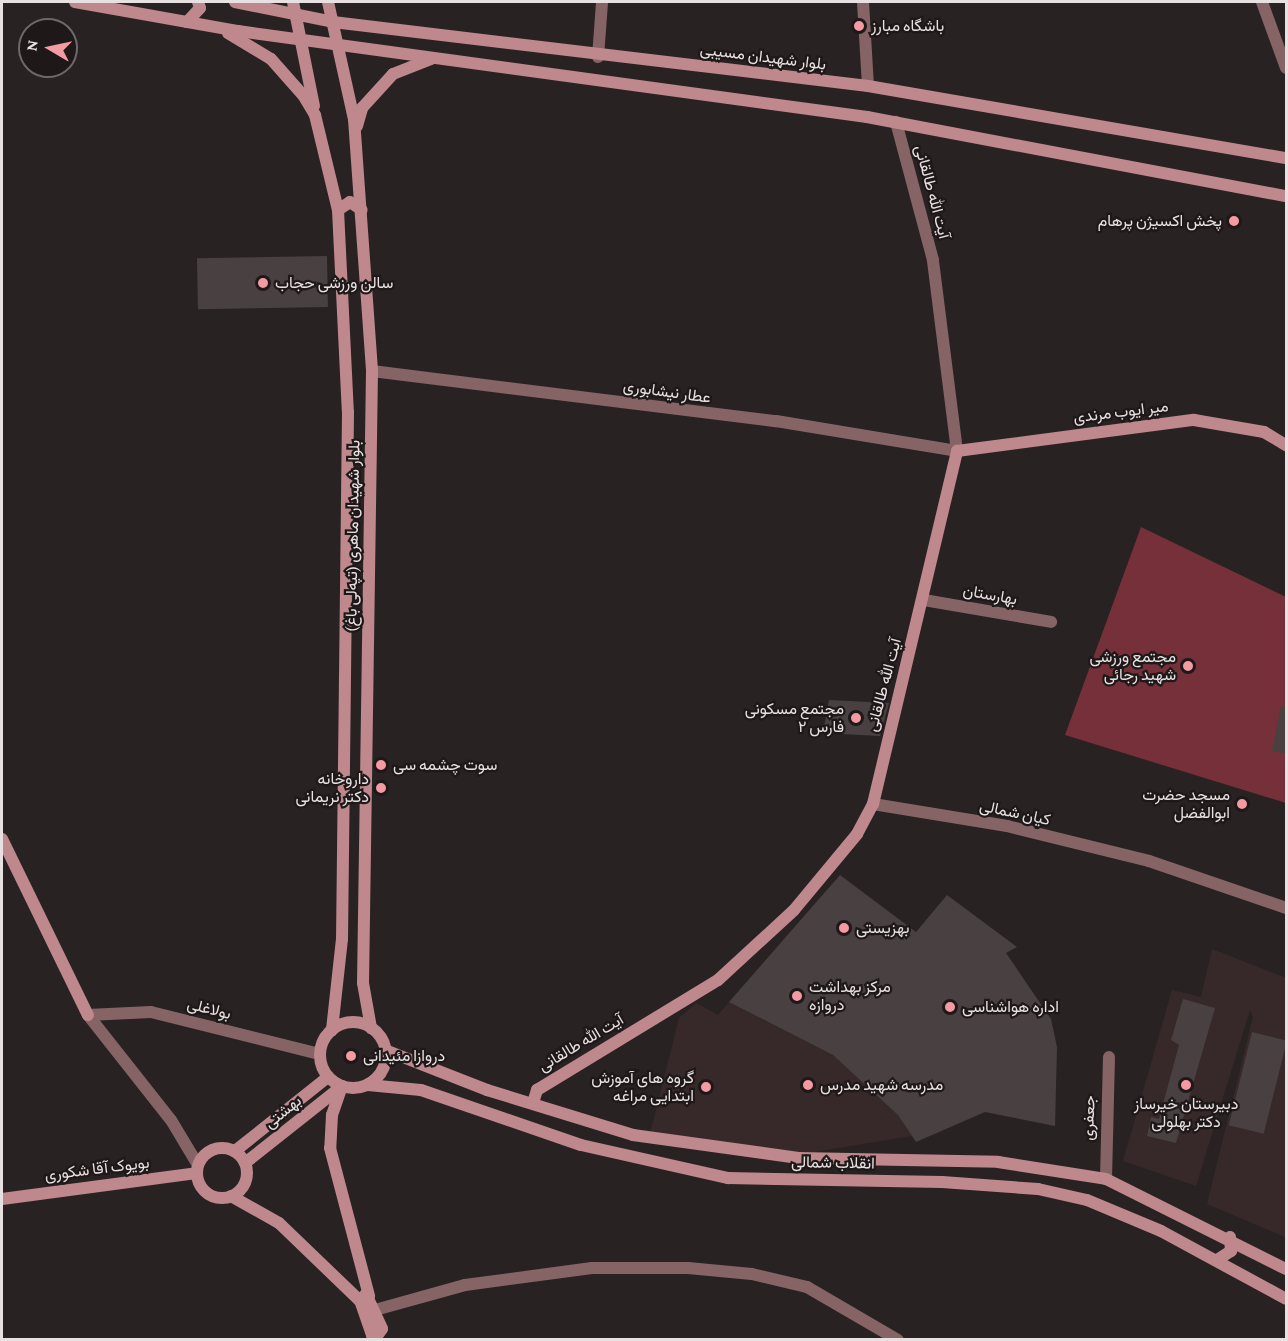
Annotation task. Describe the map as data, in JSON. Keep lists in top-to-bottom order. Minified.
{"streets":{"street":["بلوار شهیدان مسیبی","آیت الله طالقانی","عطار نیشابوری","میر ایوب مرندی","بلوار شهیدان ماهری (تپه‌لی باغ)","بهارستان","کیان شمالی","بولاغلی","بهشتی","جعفری","انقلاب شمالی","بویوک آقا شکوری"]},"crossings":[["بلوار شهیدان مسیبی","بلوار شهیدان ماهری (تپه‌لی باغ)"],["آیت الله طالقانی","عطار نیشابوری"],["آیت الله طالقانی","میر ایوب مرندی"],["آیت الله طالقانی","بهارستان"],["آیت الله طالقانی","کیان شمالی"],["آیت الله طالقانی","انقلاب شمالی"],["عطار نیشابوری","میر ایوب مرندی"],["عطار نیشابوری","بلوار شهیدان ماهری (تپه‌لی باغ)"],["بلوار شهیدان ماهری (تپه‌لی باغ)","بولاغلی"],["بلوار شهیدان ماهری (تپه‌لی باغ)","بهشتی"],["بلوار شهیدان ماهری (تپه‌لی باغ)","انقلاب شمالی"],["بولاغلی","بهشتی"],["بولاغلی","انقلاب شمالی"],["بهشتی","انقلاب شمالی"],["بهشتی","بویوک آقا شکوری"],["جعفری","انقلاب شمالی"]],"places":["باشگاه مبارز","پخش اکسیژن پرهام","سالن ورزشی حجاب","مجتمع ورزشی شهید رجائی","مجتمع مسکونی فارس ۲","سوت چشمه سی","داروخانه دكتر نریمانی","مسجد حضرت ابوالفضل","بهزیستی","مرکز بهداشت دروازه","اداره هواشناسی","دروازا مئیدانی","مدرسه شهید مدرس","دبیرستان خیرساز دکتر بهلولی","گروه های آموزش ابتدایی مراغه"],"north":"left"}
